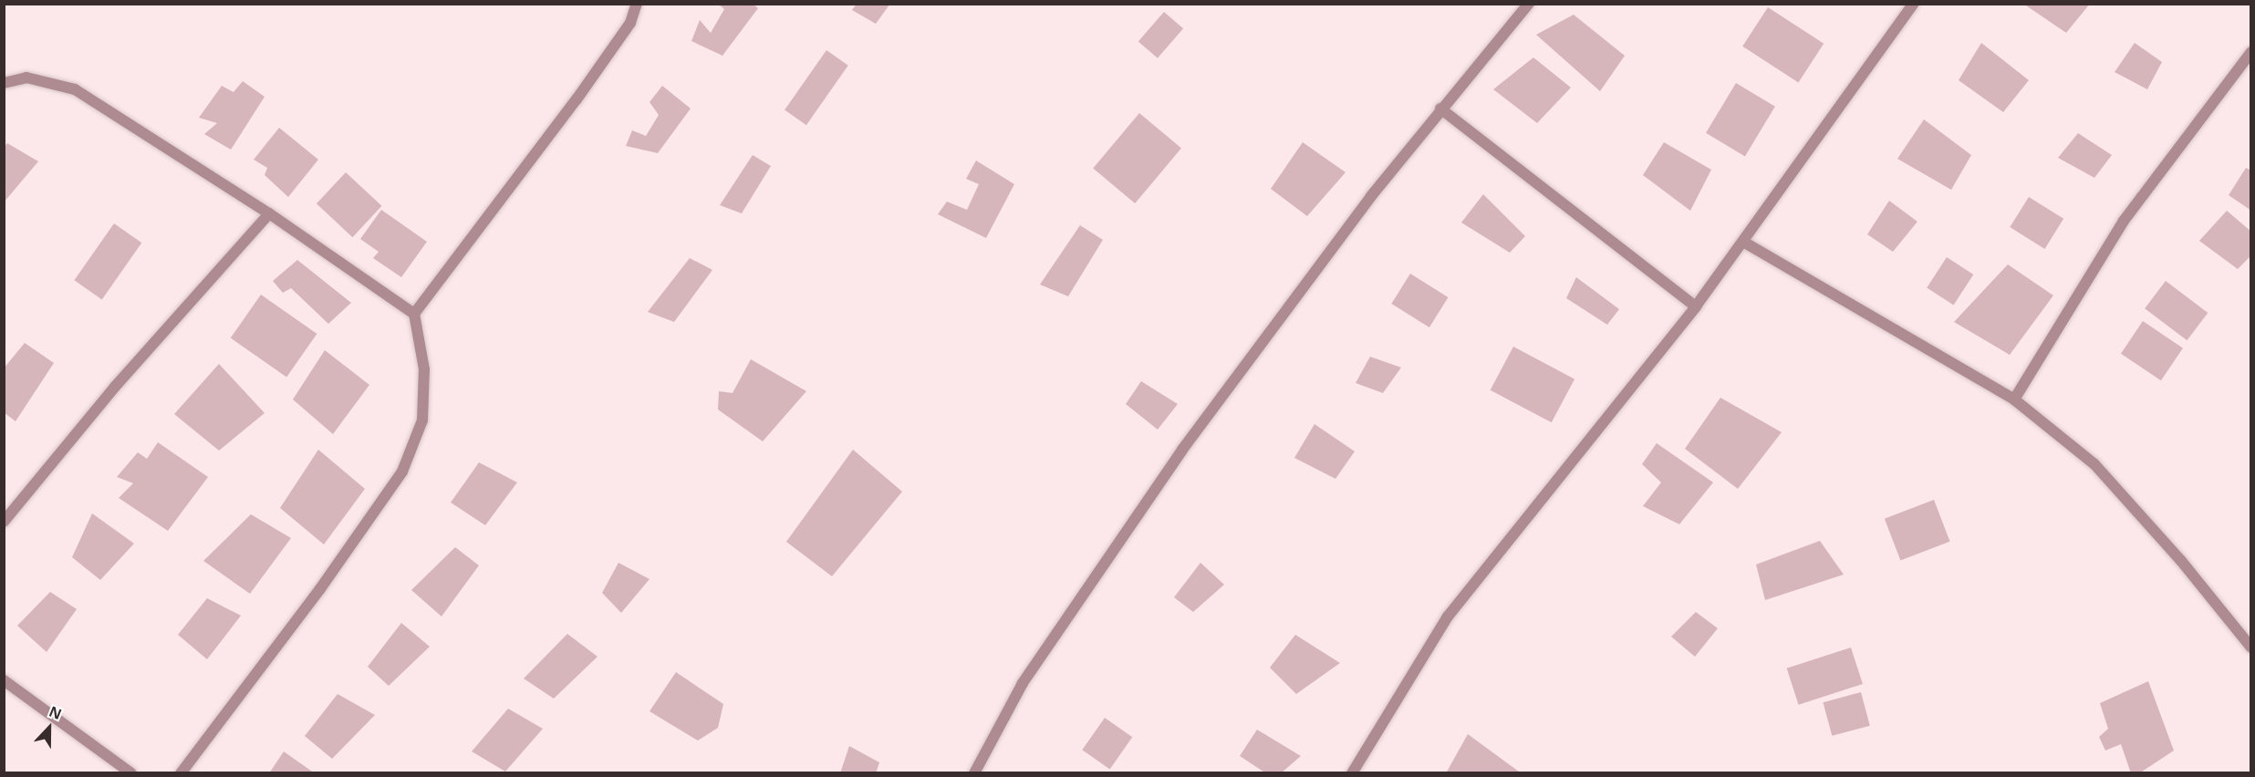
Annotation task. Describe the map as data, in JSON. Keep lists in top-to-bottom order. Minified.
{"north":"top"}
